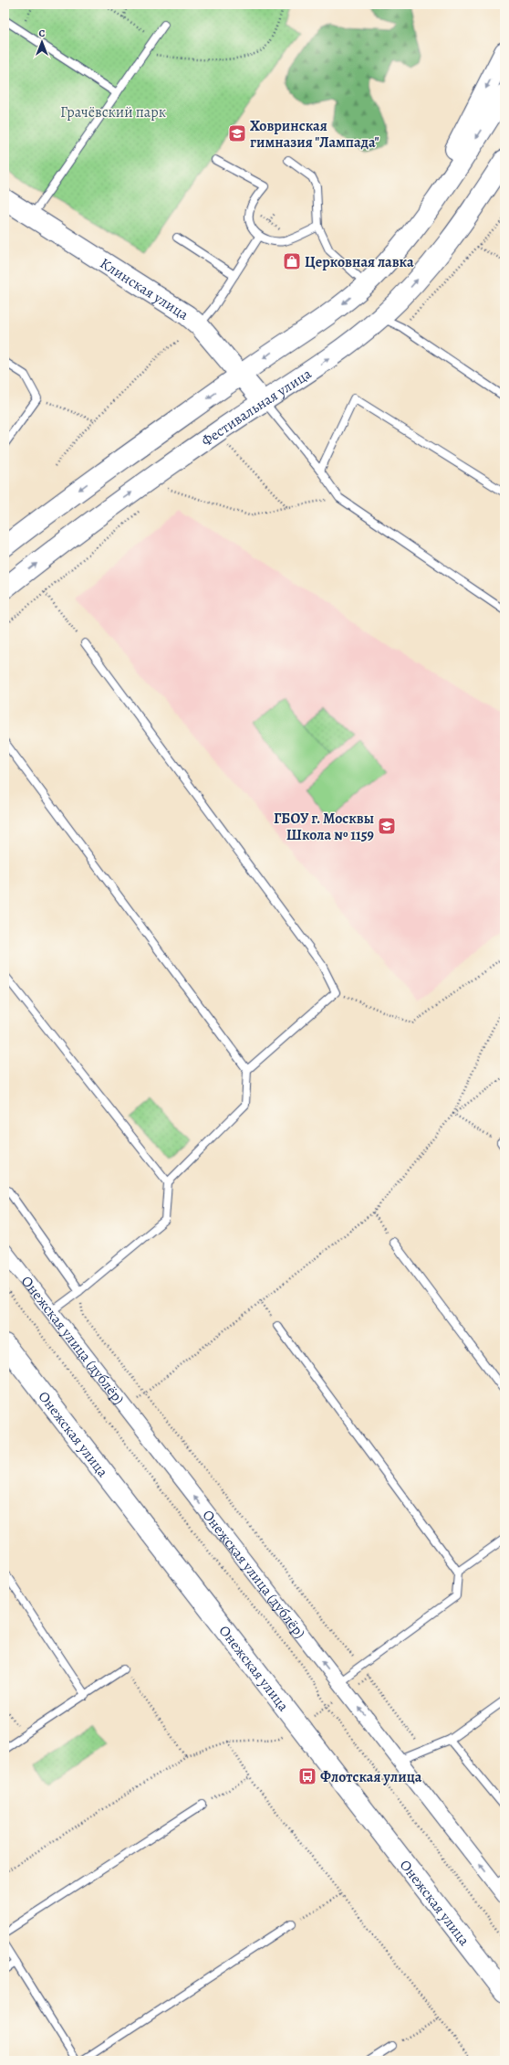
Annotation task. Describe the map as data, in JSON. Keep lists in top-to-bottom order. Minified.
{"streets":{"main road":["Клинская улица","Фестивальная улица","Онежская улица"],"street":["Онежская улица (дублёр)"]},"crossings":[["Клинская улица","Фестивальная улица"]],"one_way":["Онежская улица (дублёр)"],"parks":["Грачёвский парк"],"places":{"school or university":["Ховринская гимназия \"Лампада\"","ГБОУ г. Москвы Школа № 1159"],"shop":["Церковная лавка"],"bus stop":["Флотская улица"]},"north":"top"}
